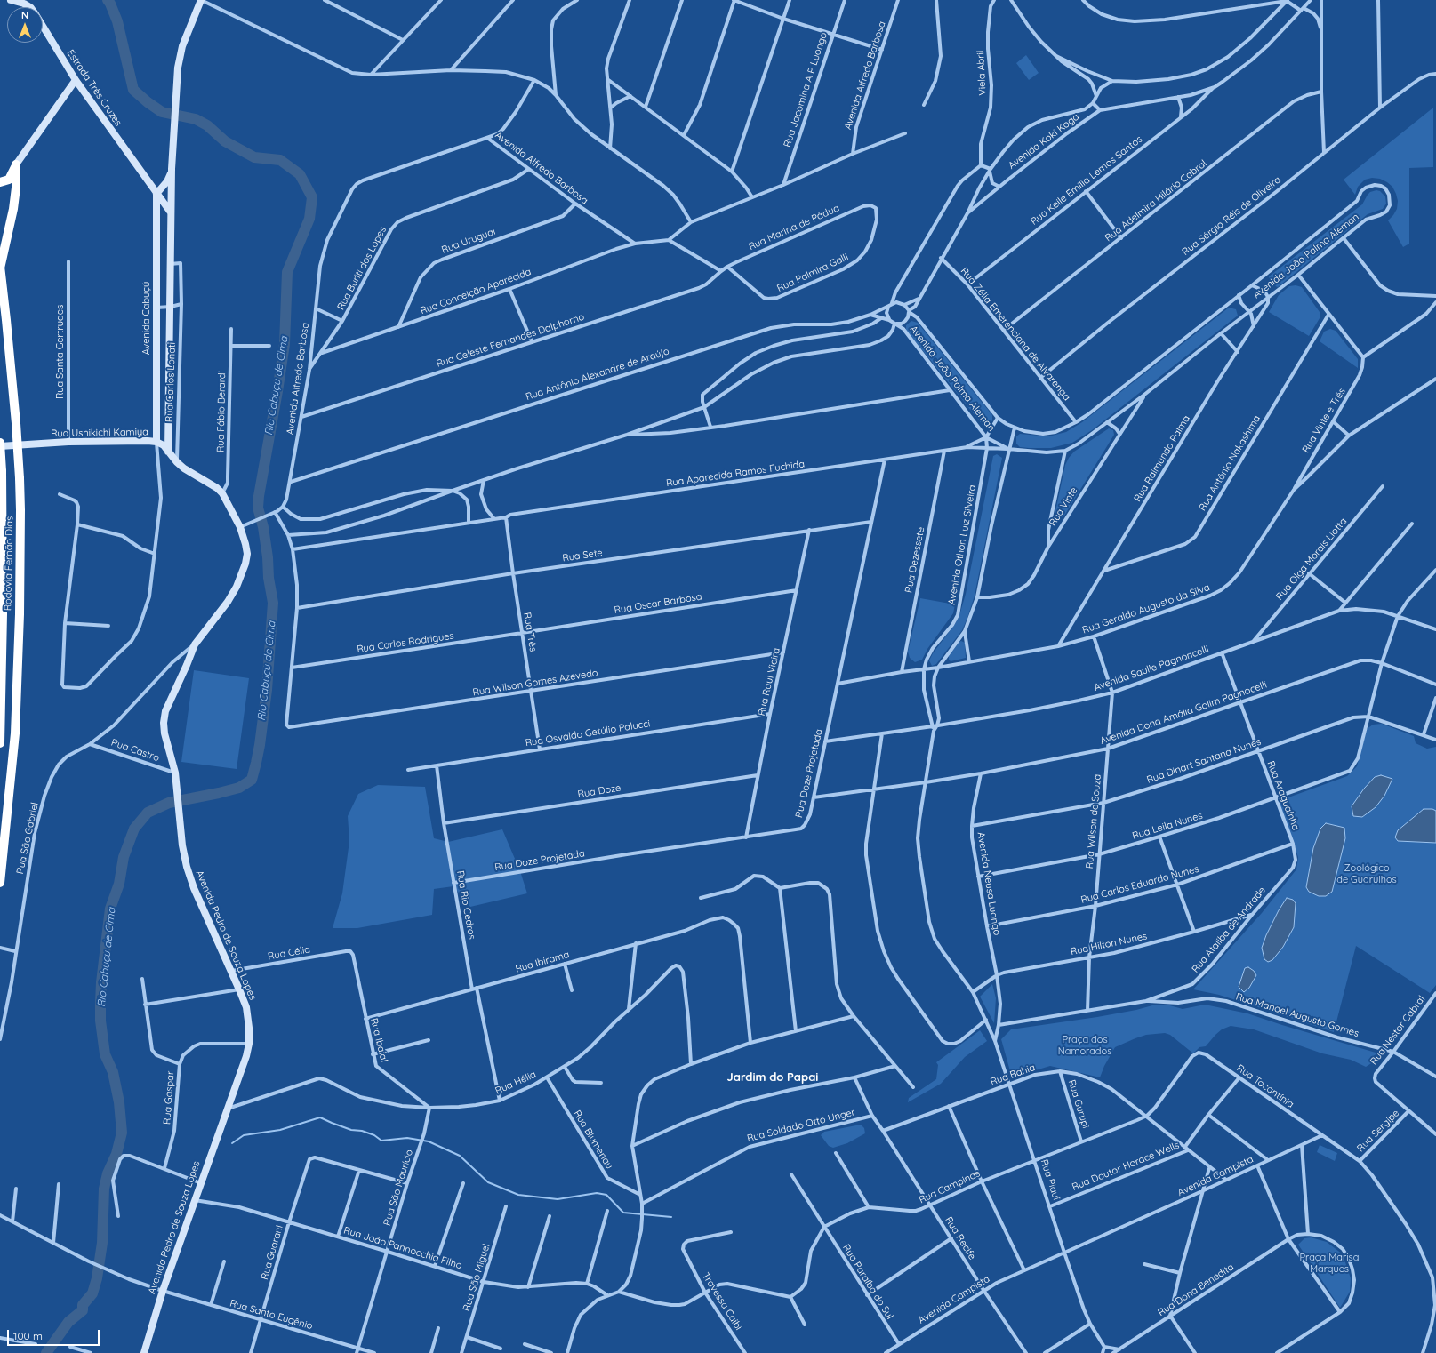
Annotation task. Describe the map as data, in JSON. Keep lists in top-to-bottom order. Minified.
{"streets":{"highway":["Rodovia Fernão Dias"],"main road":["Estrada Três Cruzes","Avenida Cabuçú","Rua Ushikichi Kamiya","Avenida Pedro de Souza Lopes"],"street":["Viela Abril","Avenida Alfredo Barbosa","Rua Jacomina A P Luongo","Avenida Koki Koga","Rua Keile Emilia Lemos Santos","Rua Adelmira Hilário Cabral","Rua Sérgio Réis de Oliveira","Rua Marina de Pádua","Rua Uruguai","Avenida João Palma Aleman","Rua Buriti dos Lopes","Rua Palmira Galli","Rua Conceição Aparecida","Rua Zélia Emerenciana de Alvarenga","Rua Celeste Fernandes Dalphorno","Rua Santa Gertrudes","Rua Antônio Alexandre de Araújo","Rua Carlos Lonati","Rua Fábio Berardi","Rua Vinte e Três","Rua Raimundo Palma","Rua Antônio Nakashima","Rua Aparecida Ramos Fuchida","Rua Vinte","Avenida Othon Luiz Silveira","Rua Sete","Rua Olga Morais Liotta","Rua Dezessete","Rua Oscar Barbosa","Rua Geraldo Augusto da Silva","Rua Três","Rua Carlos Rodrigues","Avenida Saulle Pagnoncelli","Rua Raul Vieira","Rua Wilson Gomes Azevedo","Avenida Dona Amália Golim Pagnocelli","Rua Osvaldo Getúlio Palucci","Rua Castro","Rua Dinart Santana Nunes","Rua Doze Projetada","Rua Doze","Rua Araguaínha","Rua Wilson de Souza","Rua Leila Nunes","Rua São Gabriel","Avenida Neusa Luongo","Rua Carlos Eduardo Nunes","Rua Rio Cedros","Rua Ataliba de Andrade","Rua Hilton Nunes","Rua Célia","Rua Ibirama","Rua Manoel Augusto Gomes","Rua Nestor Cabral","Rua Ibaial","Rua Bahia","Rua Hélia","Rua Tocantínia","Rua Gaspar","Rua Gurupi","Rua Soldado Otto Unger","Rua Sergipe","Rua Blumenau","Rua Doutor Horace Wells","Avenida Campista","Rua Piauí","Rua Campinas","Rua São Maurício","Rua Recife","Rua João Pannocchia Filho","Rua Guarani","Rua São Miguel","Rua Paraíba do Sul","Rua Dona Benedita","Travessa Caibi","Rua Santo Eugênio"]},"crossings":[["Avenida Alfredo Barbosa","Rua Uruguai"],["Avenida Alfredo Barbosa","Rua Buriti dos Lopes"],["Avenida Alfredo Barbosa","Rua Conceição Aparecida"],["Avenida Alfredo Barbosa","Rua Celeste Fernandes Dalphorno"],["Avenida Alfredo Barbosa","Rua Antônio Alexandre de Araújo"],["Estrada Três Cruzes","Avenida Cabuçú"],["Avenida Koki Koga","Rua Keile Emilia Lemos Santos"],["Rua Keile Emilia Lemos Santos","Rua Zélia Emerenciana de Alvarenga"],["Rua Adelmira Hilário Cabral","Rua Zélia Emerenciana de Alvarenga"],["Rua Sérgio Réis de Oliveira","Rua Zélia Emerenciana de Alvarenga"],["Rua Marina de Pádua","Rua Palmira Galli"],["Rua Marina de Pádua","Rua Celeste Fernandes Dalphorno"],["Rua Uruguai","Rua Conceição Aparecida"],["Avenida João Palma Aleman","Rua Zélia Emerenciana de Alvarenga"],["Avenida João Palma Aleman","Rua Antônio Alexandre de Araújo"],["Avenida João Palma Aleman","Rua Raimundo Palma"],["Avenida João Palma Aleman","Rua Aparecida Ramos Fuchida"],["Avenida João Palma Aleman","Rua Vinte"],["Avenida João Palma Aleman","Avenida Othon Luiz Silveira"],["Rua Buriti dos Lopes","Rua Conceição Aparecida"],["Avenida Cabuçú","Rua Ushikichi Kamiya"],["Rua Santa Gertrudes","Rua Ushikichi Kamiya"],["Rua Carlos Lonati","Rua Ushikichi Kamiya"],["Rua Fábio Berardi","Rua Ushikichi Kamiya"],["Rua Vinte e Três","Rua Geraldo Augusto da Silva"],["Rua Ushikichi Kamiya","Rua São Gabriel"],["Rua Ushikichi Kamiya","Avenida Pedro de Souza Lopes"],["Rua Raimundo Palma","Rua Antônio Nakashima"],["Rua Raimundo Palma","Rua Geraldo Augusto da Silva"],["Rua Aparecida Ramos Fuchida","Avenida Othon Luiz Silveira"],["Rua Aparecida Ramos Fuchida","Rua Dezessete"],["Rua Aparecida Ramos Fuchida","Rua Três"],["Rua Aparecida Ramos Fuchida","Rua Doze Projetada"],["Avenida Othon Luiz Silveira","Rua Geraldo Augusto da Silva"],["Avenida Othon Luiz Silveira","Avenida Saulle Pagnoncelli"],["Avenida Othon Luiz Silveira","Avenida Dona Amália Golim Pagnocelli"],["Avenida Othon Luiz Silveira","Rua Hilton Nunes"],["Avenida Othon Luiz Silveira","Rua Piauí"],["Rua Sete","Rua Três"],["Rua Sete","Rua Raul Vieira"],["Rua Sete","Rua Doze Projetada"],["Rua Olga Morais Liotta","Avenida Saulle Pagnoncelli"],["Rua Dezessete","Rua Geraldo Augusto da Silva"],["Rua Oscar Barbosa","Rua Três"],["Rua Oscar Barbosa","Rua Carlos Rodrigues"],["Rua Oscar Barbosa","Rua Raul Vieira"],["Rua Geraldo Augusto da Silva","Rua Doze Projetada"],["Rua Geraldo Augusto da Silva","Rua Wilson de Souza"],["Rua Três","Rua Carlos Rodrigues"],["Rua Três","Rua Wilson Gomes Azevedo"],["Rua Três","Rua Osvaldo Getúlio Palucci"],["Rua Carlos Rodrigues","Rua Wilson Gomes Azevedo"],["Avenida Saulle Pagnoncelli","Rua Doze Projetada"],["Avenida Saulle Pagnoncelli","Rua Araguaínha"],["Avenida Saulle Pagnoncelli","Rua Wilson de Souza"],["Rua Raul Vieira","Rua Wilson Gomes Azevedo"],["Rua Raul Vieira","Rua Osvaldo Getúlio Palucci"],["Rua Raul Vieira","Rua Doze Projetada"],["Rua Raul Vieira","Rua Doze"],["Avenida Dona Amália Golim Pagnocelli","Rua Doze Projetada"],["Avenida Dona Amália Golim Pagnocelli","Rua Araguaínha"],["Avenida Dona Amália Golim Pagnocelli","Rua Wilson de Souza"],["Avenida Dona Amália Golim Pagnocelli","Avenida Neusa Luongo"],["Rua Osvaldo Getúlio Palucci","Rua Rio Cedros"],["Rua Castro","Rua São Gabriel"],["Rua Castro","Avenida Pedro de Souza Lopes"],["Rua Dinart Santana Nunes","Rua Araguaínha"],["Rua Dinart Santana Nunes","Rua Wilson de Souza"],["Rua Dinart Santana Nunes","Rua Leila Nunes"],["Rua Dinart Santana Nunes","Avenida Neusa Luongo"],["Rua Doze Projetada","Rua Rio Cedros"],["Rua Doze","Rua Rio Cedros"],["Rua Araguaínha","Rua Leila Nunes"],["Rua Araguaínha","Rua Carlos Eduardo Nunes"],["Rua Araguaínha","Rua Ataliba de Andrade"],["Rua Wilson de Souza","Rua Leila Nunes"],["Rua Wilson de Souza","Rua Carlos Eduardo Nunes"],["Rua Wilson de Souza","Rua Hilton Nunes"],["Rua Leila Nunes","Avenida Neusa Luongo"],["Rua São Gabriel","Avenida Pedro de Souza Lopes"],["Avenida Neusa Luongo","Rua Carlos Eduardo Nunes"],["Avenida Neusa Luongo","Rua Hilton Nunes"],["Avenida Neusa Luongo","Rua Piauí"],["Rua Carlos Eduardo Nunes","Rua Ataliba de Andrade"],["Rua Rio Cedros","Rua Ibirama"],["Rua Ataliba de Andrade","Rua Hilton Nunes"],["Rua Ataliba de Andrade","Rua Manoel Augusto Gomes"],["Avenida Pedro de Souza Lopes","Rua Célia"],["Avenida Pedro de Souza Lopes","Rua Hélia"],["Avenida Pedro de Souza Lopes","Rua Gaspar"],["Avenida Pedro de Souza Lopes","Rua João Pannocchia Filho"],["Avenida Pedro de Souza Lopes","Rua Santo Eugênio"],["Rua Célia","Rua Ibaial"],["Rua Ibirama","Rua Ibaial"],["Rua Manoel Augusto Gomes","Rua Nestor Cabral"],["Rua Nestor Cabral","Rua Sergipe"],["Rua Ibaial","Rua Hélia"],["Rua Ibaial","Rua São Maurício"],["Rua Bahia","Rua Gurupi"],["Rua Bahia","Rua Doutor Horace Wells"],["Rua Bahia","Avenida Campista"],["Rua Bahia","Rua Piauí"],["Rua Bahia","Rua Campinas"],["Rua Bahia","Rua Recife"],["Rua Hélia","Rua Blumenau"],["Rua Hélia","Rua São Maurício"],["Rua Tocantínia","Avenida Campista"],["Rua Tocantínia","Rua Campinas"],["Rua Gurupi","Rua Campinas"],["Rua Soldado Otto Unger","Rua Recife"],["Rua Doutor Horace Wells","Rua Piauí"],["Avenida Campista","Rua Piauí"],["Avenida Campista","Rua Recife"],["Avenida Campista","Rua Paraíba do Sul"],["Rua Piauí","Rua Campinas"],["Rua Campinas","Rua Recife"],["Rua Campinas","Rua Paraíba do Sul"],["Rua São Maurício","Rua João Pannocchia Filho"],["Rua São Maurício","Rua Santo Eugênio"],["Rua João Pannocchia Filho","Rua Guarani"],["Rua João Pannocchia Filho","Rua São Miguel"],["Rua Guarani","Rua Santo Eugênio"]],"districts":["Jardim do Papai"],"water":["Rio Cabuçu de Cima"],"parks":["Zoológico de Guarulhos","Praça dos Namorados","Praça Marisa Marques"],"scale_bar":"100 m","north":"top"}
